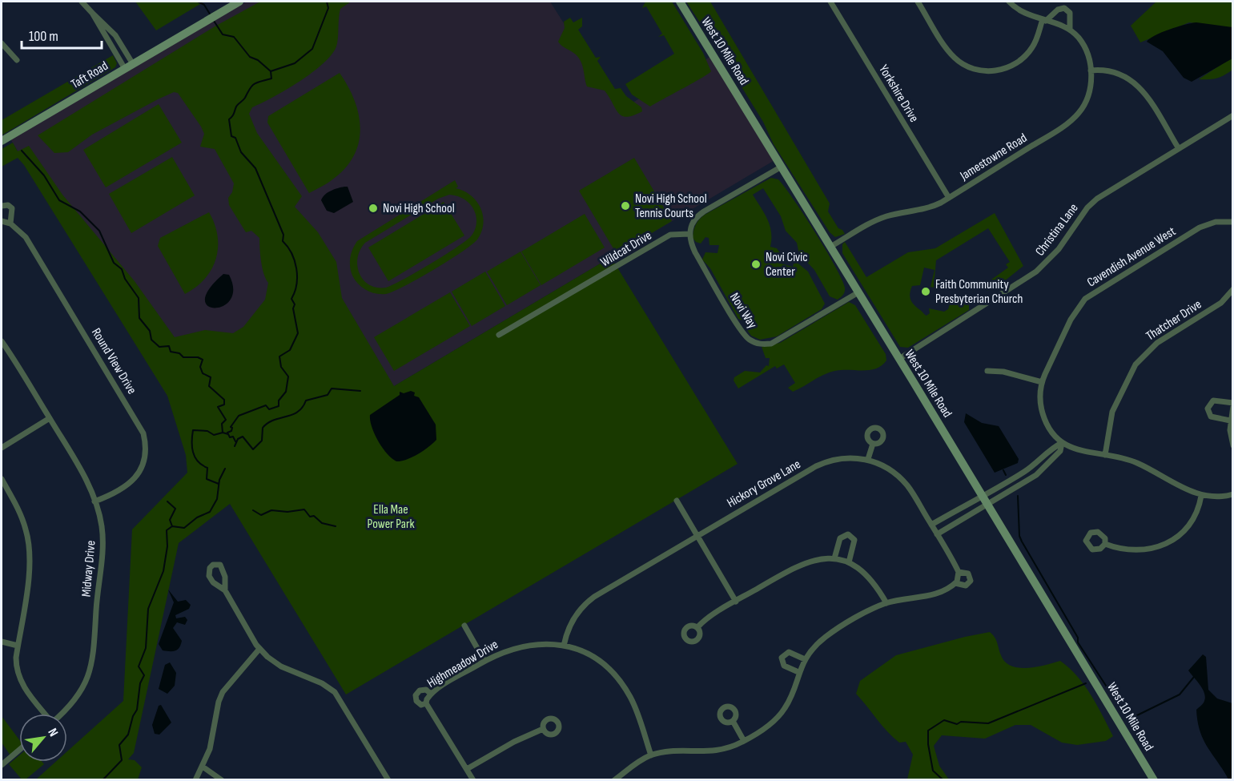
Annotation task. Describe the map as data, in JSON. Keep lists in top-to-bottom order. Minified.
{"streets":{"main road":["West 10 Mile Road","Taft Road"],"street":["Yorkshire Drive","Jamestowne Road","Christina Lane","Wildcat Drive","Cavendish Avenue West","Novi Way","Thatcher Drive","Round View Drive","Hickory Grove Lane","Midway Drive","Highmeadow Drive"]},"crossings":[["West 10 Mile Road","Jamestowne Road"],["West 10 Mile Road","Christina Lane"],["West 10 Mile Road","Novi Way"],["Yorkshire Drive","Jamestowne Road"],["Wildcat Drive","Novi Way"],["Round View Drive","Midway Drive"],["Hickory Grove Lane","Highmeadow Drive"]],"parks":["Ella Mae Power Park"],"places":["Novi High School Tennis Courts","Novi High School","Novi Civic Center","Faith Community Presbyterian Church"],"scale_bar":"100 m","north":"top right"}
